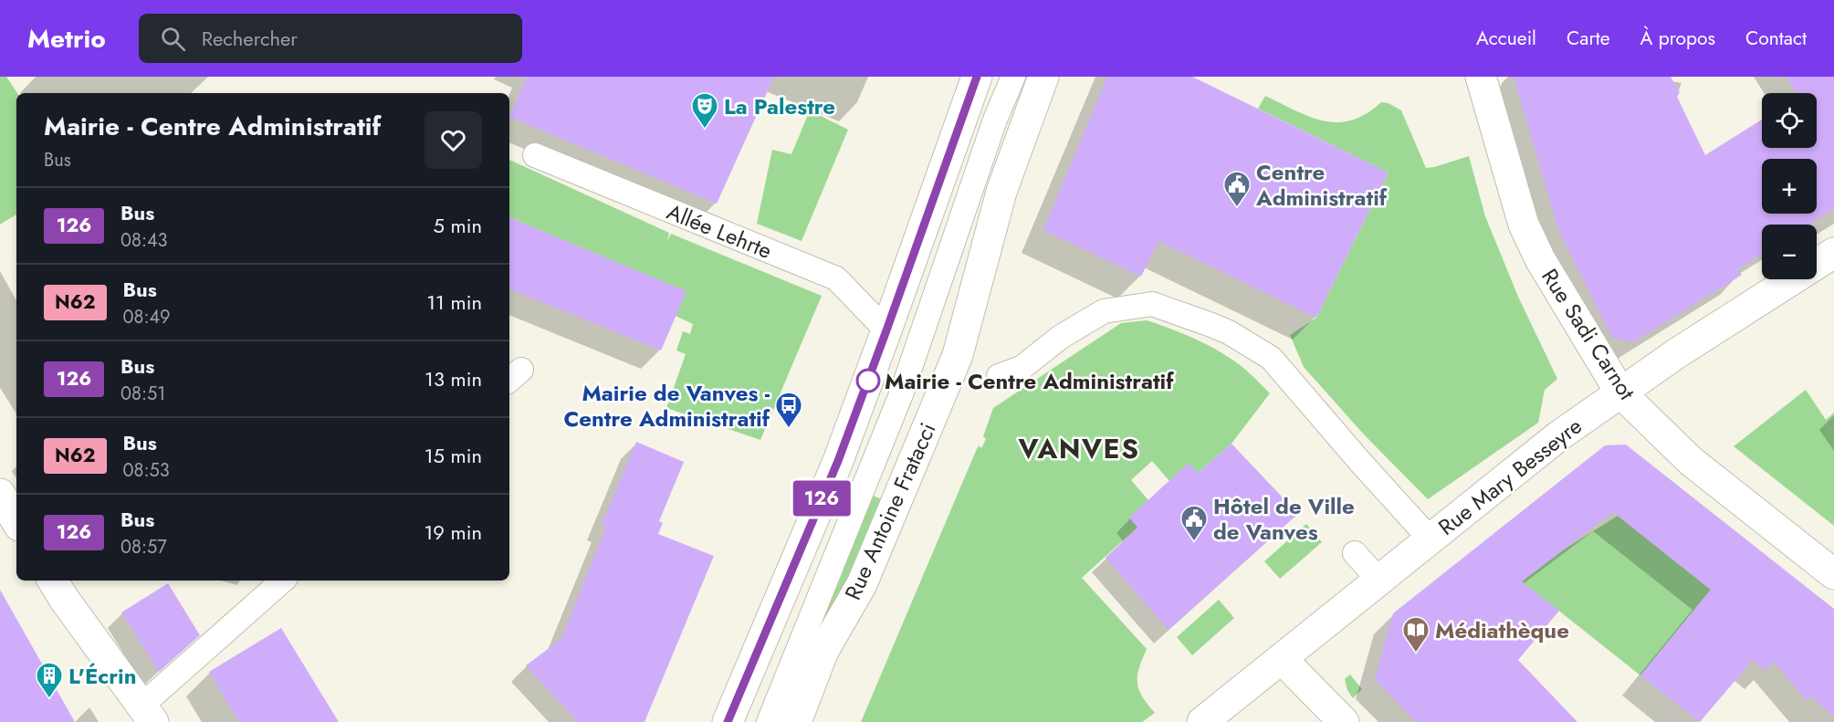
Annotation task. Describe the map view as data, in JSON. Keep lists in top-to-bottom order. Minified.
{"streets":{"main road":["Rue Sadi Carnot","Rue Mary Besseyre","Rue Antoine Fratacci"],"lane":["Allée Lehrte"]},"crossings":[["Rue Sadi Carnot","Rue Mary Besseyre"]],"districts":["VANVES"],"places":{"theatre":["La Palestre"],"public building":["Centre Administratif","Hôtel de Ville de Vanves"],"other":["Mairie - Centre Administratif"],"bus stop":["Mairie de Vanves - Centre Administratif"],"library":["Médiathèque"],"building":["L'Écrin"]},"lines":["bus line 126"],"page":{"header":"Metrio","search":"Rechercher","nav":["Accueil","Carte","À propos","Contact"],"on_map":"126","map_buttons":["+","−"],"heading":["Mairie - Centre Administratif","Bus"],"list":[{"mark":"126","name":"Bus","note":"08:43","value":"5 min"},{"mark":"N62","name":"Bus","note":"08:49","value":"11 min"},{"mark":"126","name":"Bus","note":"08:51","value":"13 min"},{"mark":"N62","name":"Bus","note":"08:53","value":"15 min"},{"mark":"126","name":"Bus","note":"08:57","value":"19 min"}]}}
